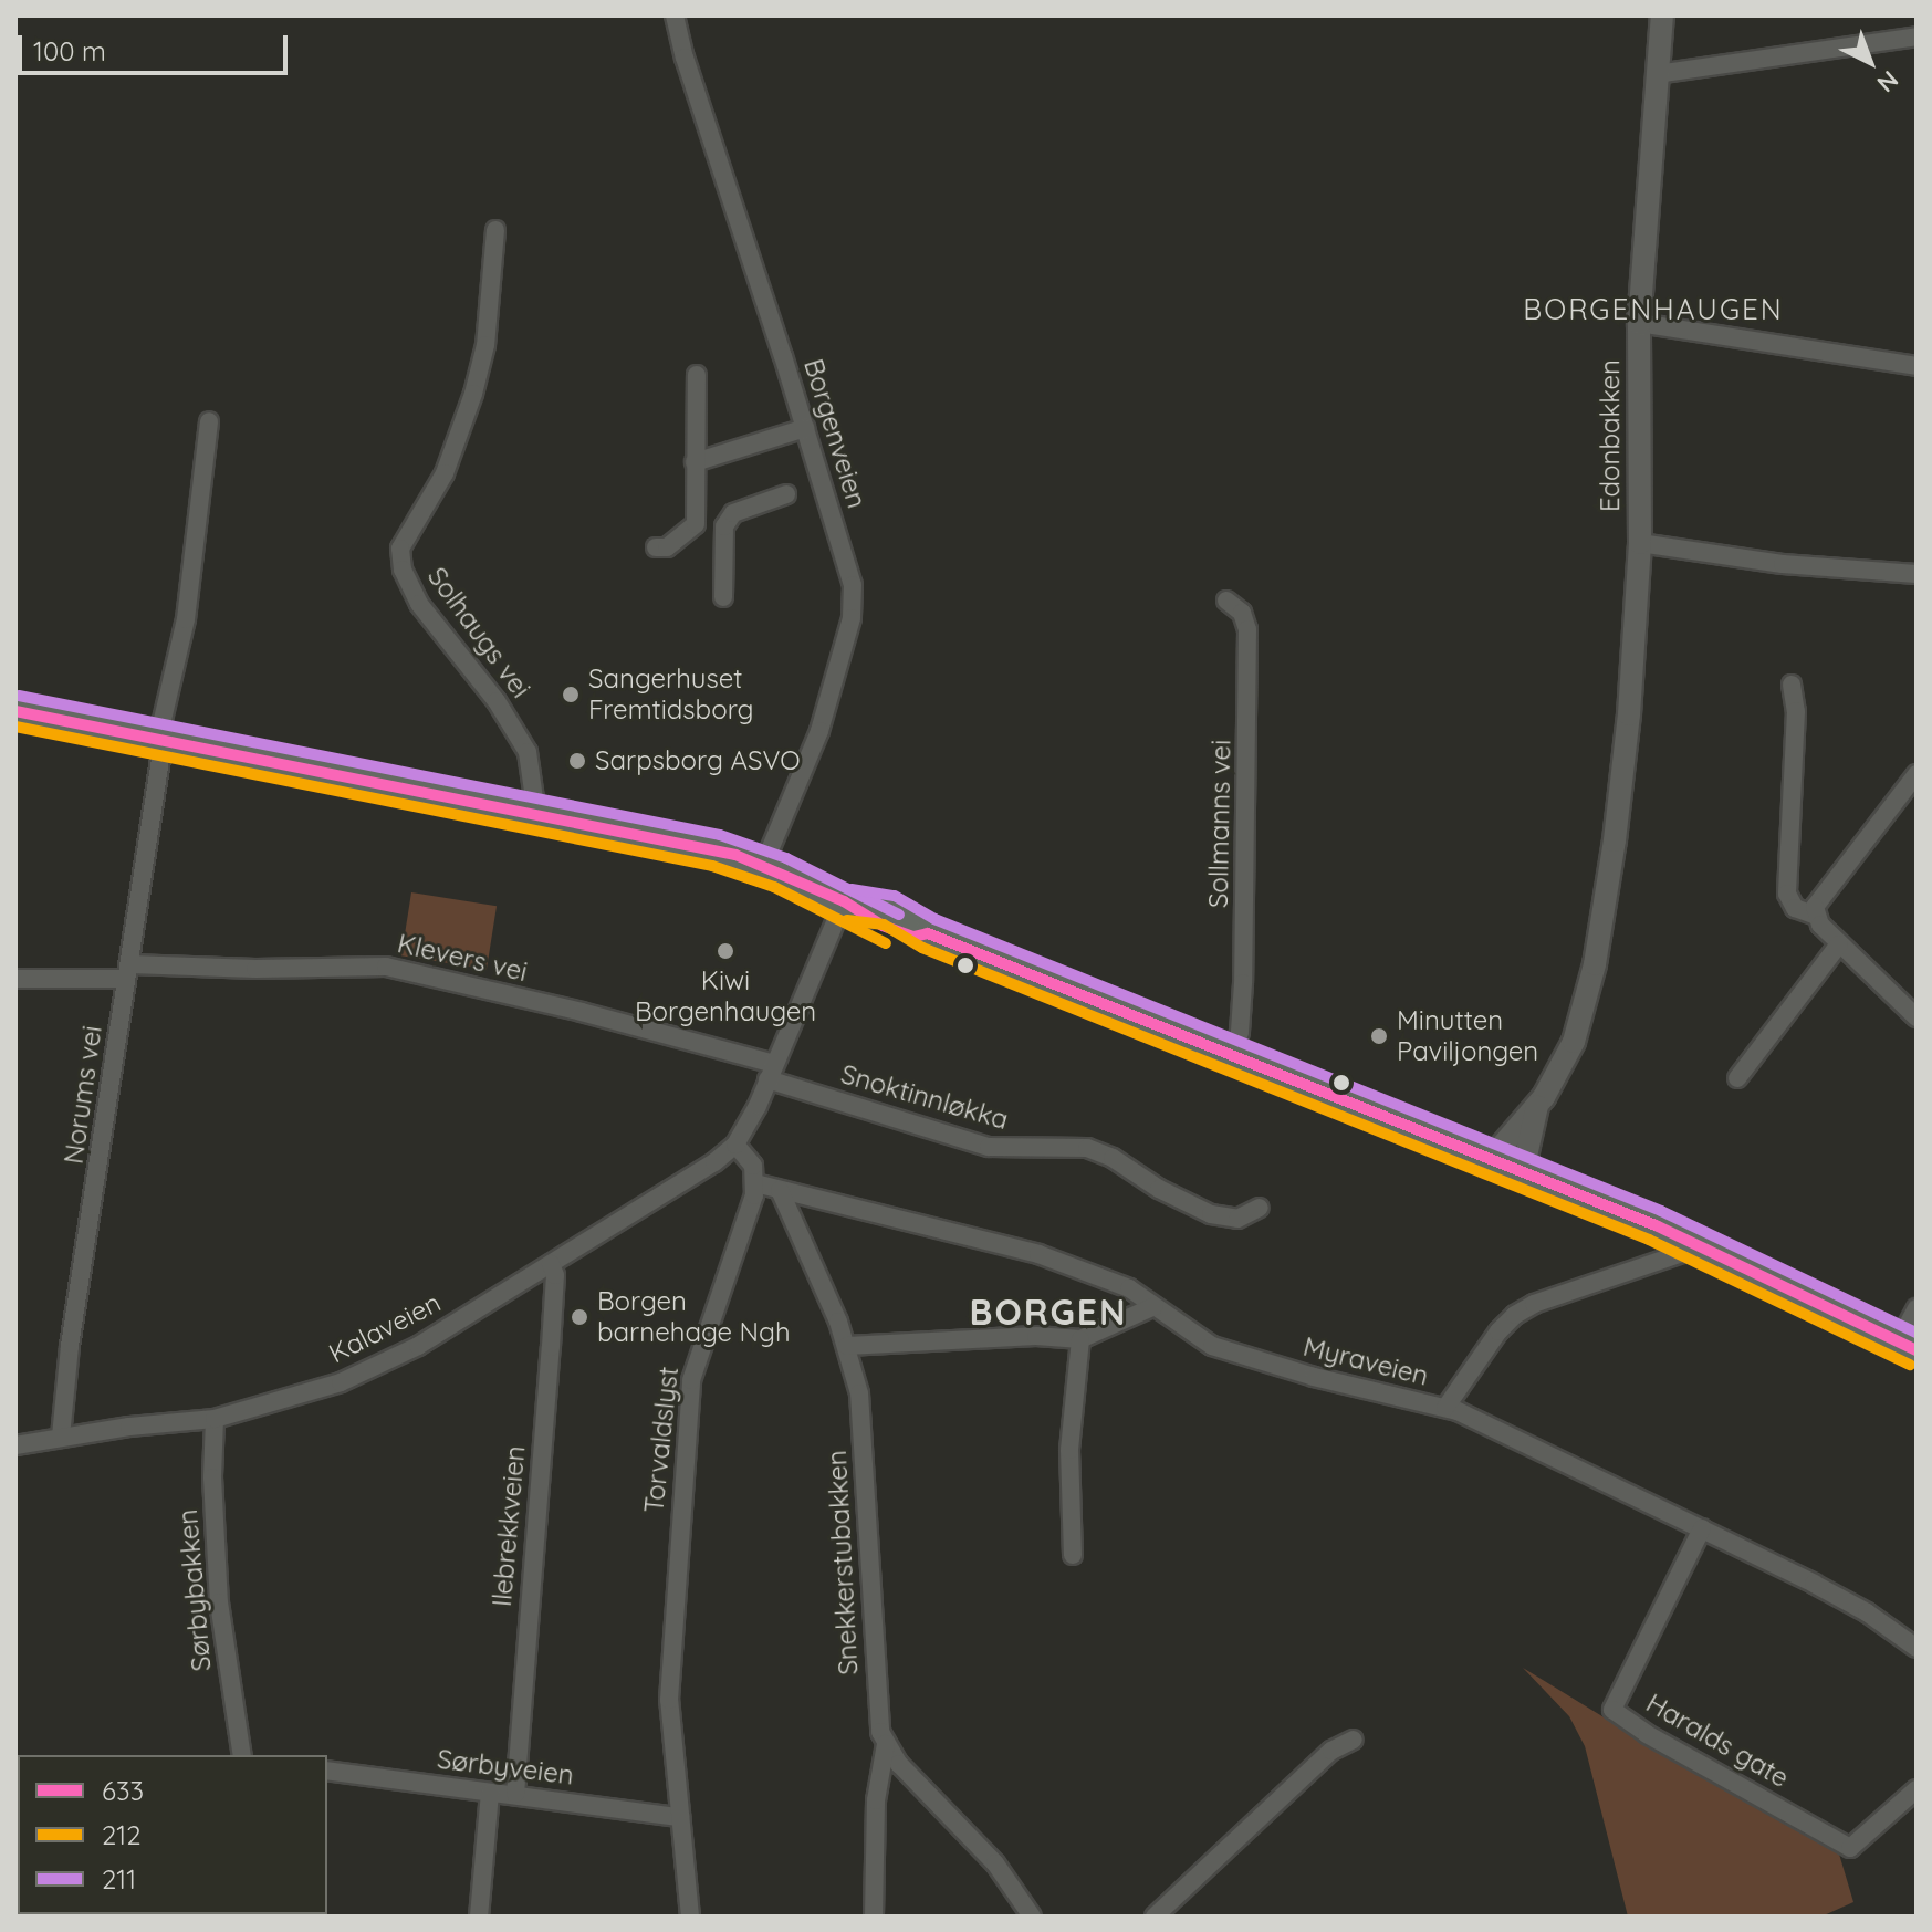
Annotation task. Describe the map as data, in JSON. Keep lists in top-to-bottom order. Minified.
{"streets":{"street":["Borgenveien","Edonbakken","Solhaugs vei","Sollmanns vei","Klevers vei","Norums vei","Snoktinnløkka","Kalaveien","Myraveien","Torvaldslyst","Ilebrekkveien","Snekkerstubakken","Sørbybakken","Haralds gate","Sørbyveien"]},"crossings":[["Klevers vei","Norums vei"],["Klevers vei","Snoktinnløkka"],["Norums vei","Kalaveien"],["Kalaveien","Ilebrekkveien"],["Kalaveien","Sørbybakken"],["Myraveien","Snekkerstubakken"],["Myraveien","Haralds gate"],["Torvaldslyst","Sørbyveien"],["Ilebrekkveien","Sørbyveien"]],"districts":["BORGENHAUGEN","BORGEN"],"places":["Sangerhuset Fremtidsborg","Sarpsborg ASVO","Kiwi Borgenhaugen","Minutten Paviljongen","Borgen barnehage Ngh"],"lines":["transit line 211","transit line 633","transit line 212"],"legend":["633","212","211"],"scale_bar":"100 m","north":"bottom right"}
